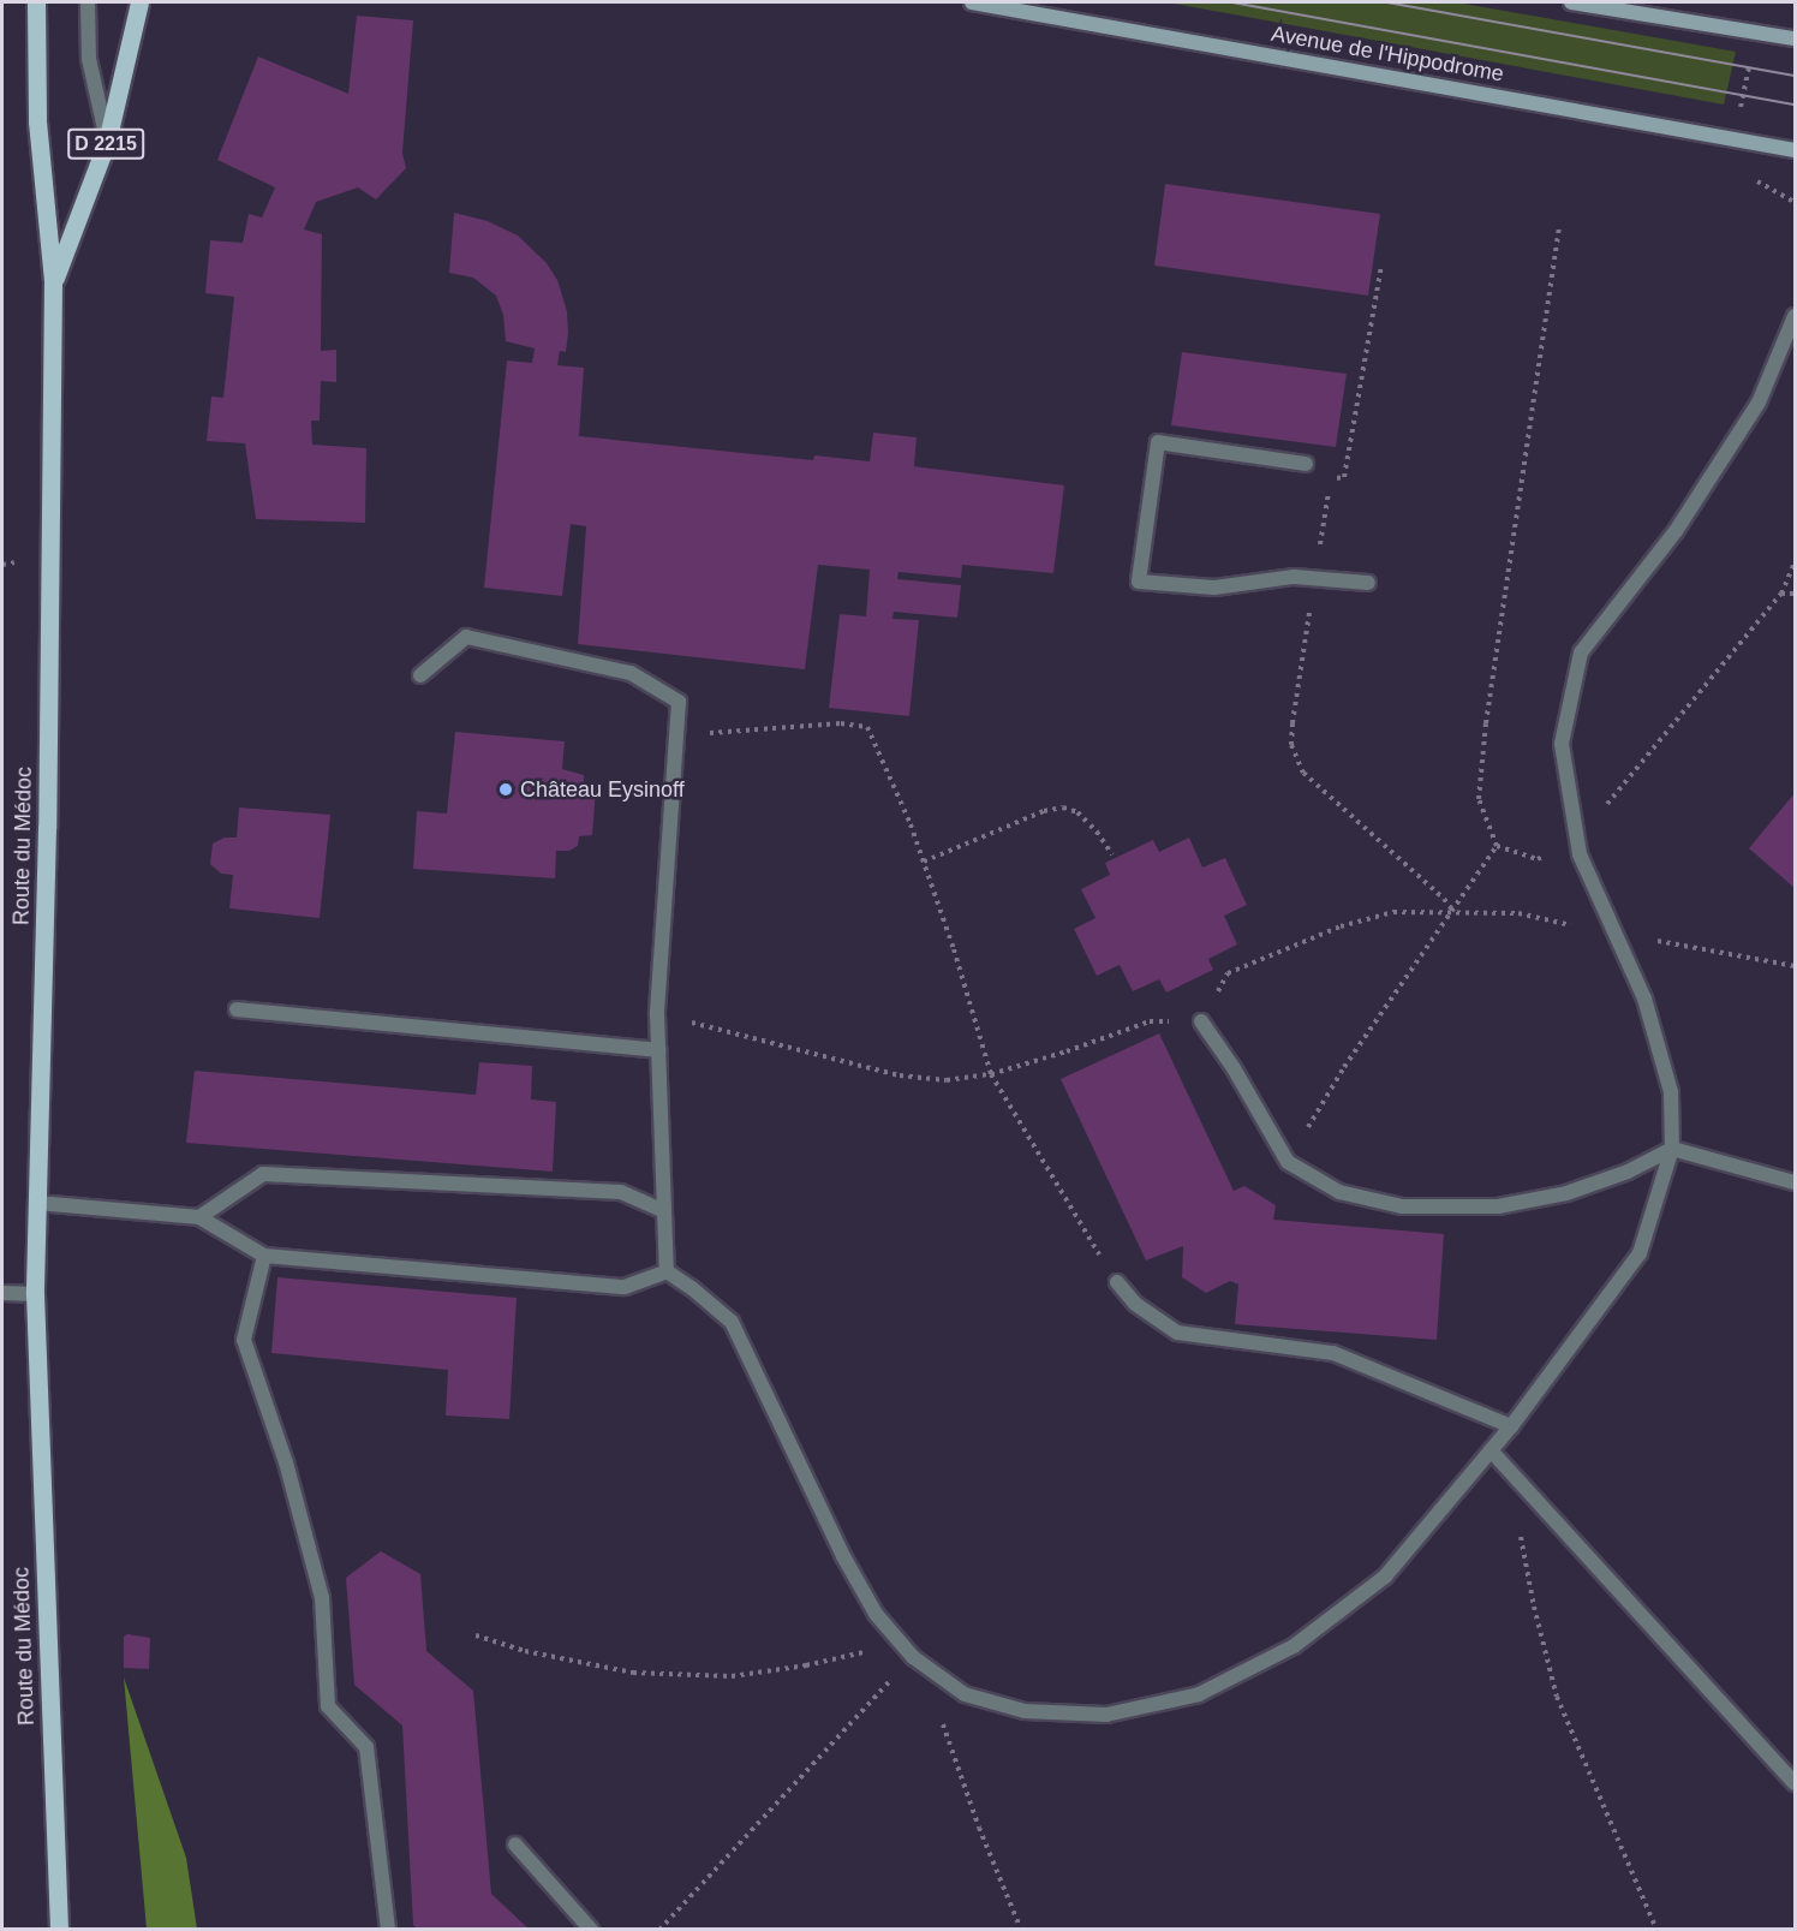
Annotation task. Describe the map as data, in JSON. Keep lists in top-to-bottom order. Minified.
{"streets":{"main road":["D 2215","Route du Médoc"],"street":["Avenue de l'Hippodrome"]},"places":["Château Eysinoff"]}
